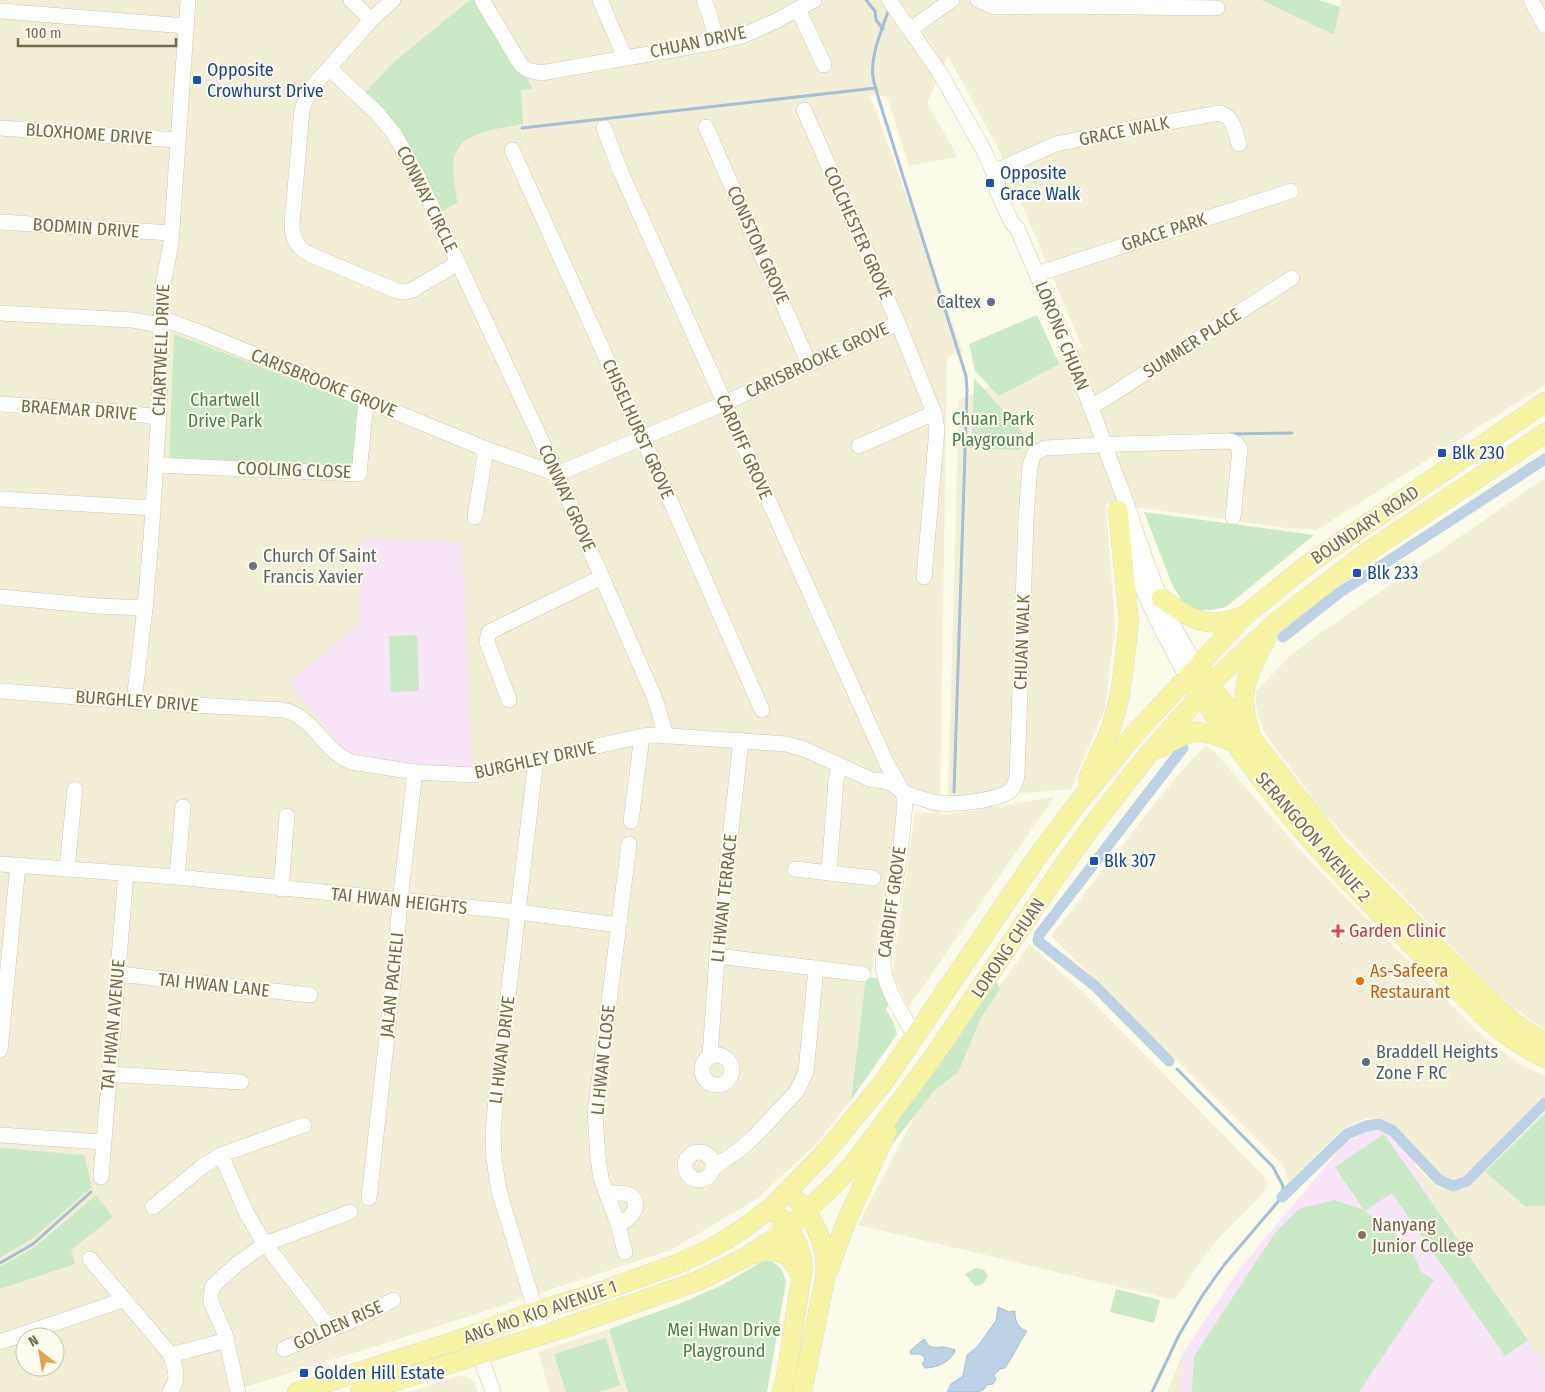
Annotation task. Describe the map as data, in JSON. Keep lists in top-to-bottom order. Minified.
{"streets":{"main road":["LORONG CHUAN","BOUNDARY ROAD","SERANGOON AVENUE 2","ANG MO KIO AVENUE 1"],"street":["CHUAN DRIVE","GRACE WALK","BLOXHOME DRIVE","CONWAY CIRCLE","BODMIN DRIVE","GRACE PARK","COLCHESTER GROVE","CONISTON GROVE","SUMMER PLACE","CHARTWELL DRIVE","CARISBROOKE GROVE","BRAEMAR DRIVE","CHISELHURST GROVE","CARDIFF GROVE","COOLING CLOSE","CONWAY GROVE","CHUAN WALK","BURGHLEY DRIVE","LI HWAN TERRACE","TAI HWAN HEIGHTS","TAI HWAN LANE","JALAN PACHELI","TAI HWAN AVENUE","LI HWAN DRIVE","LI HWAN CLOSE","GOLDEN RISE"]},"crossings":[["GRACE WALK","LORONG CHUAN"],["BLOXHOME DRIVE","CHARTWELL DRIVE"],["CONWAY CIRCLE","CONWAY GROVE"],["BODMIN DRIVE","CHARTWELL DRIVE"],["GRACE PARK","LORONG CHUAN"],["COLCHESTER GROVE","CARISBROOKE GROVE"],["CONISTON GROVE","CARISBROOKE GROVE"],["LORONG CHUAN","SUMMER PLACE"],["LORONG CHUAN","CARDIFF GROVE"],["LORONG CHUAN","BOUNDARY ROAD"],["LORONG CHUAN","CHUAN WALK"],["LORONG CHUAN","SERANGOON AVENUE 2"],["LORONG CHUAN","ANG MO KIO AVENUE 1"],["CHARTWELL DRIVE","CARISBROOKE GROVE"],["CHARTWELL DRIVE","BRAEMAR DRIVE"],["CHARTWELL DRIVE","COOLING CLOSE"],["CHARTWELL DRIVE","BURGHLEY DRIVE"],["CARISBROOKE GROVE","CHISELHURST GROVE"],["CARISBROOKE GROVE","CARDIFF GROVE"],["CARISBROOKE GROVE","COOLING CLOSE"],["CARISBROOKE GROVE","CONWAY GROVE"],["CARDIFF GROVE","CHUAN WALK"],["CARDIFF GROVE","BURGHLEY DRIVE"],["CONWAY GROVE","BURGHLEY DRIVE"],["BOUNDARY ROAD","SERANGOON AVENUE 2"],["CHUAN WALK","BURGHLEY DRIVE"],["BURGHLEY DRIVE","LI HWAN TERRACE"],["BURGHLEY DRIVE","JALAN PACHELI"],["BURGHLEY DRIVE","LI HWAN DRIVE"],["TAI HWAN HEIGHTS","JALAN PACHELI"],["TAI HWAN HEIGHTS","TAI HWAN AVENUE"],["TAI HWAN HEIGHTS","LI HWAN DRIVE"],["TAI HWAN LANE","TAI HWAN AVENUE"],["LI HWAN DRIVE","ANG MO KIO AVENUE 1"]],"parks":["Chartwell Drive Park","Chuan Park Playground","Mei Hwan Drive Playground"],"places":{"transit":["Opposite Crowhurst Drive","Opposite Grace Walk","Blk 230","Blk 233","Blk 307","Golden Hill Estate"],"other":["Caltex","Church Of Saint Francis Xavier","As-Safeera Restaurant","Braddell Heights Zone F RC","Nanyang Junior College"],"health":["Garden Clinic"]},"scale_bar":"100 m","north":"top left"}
